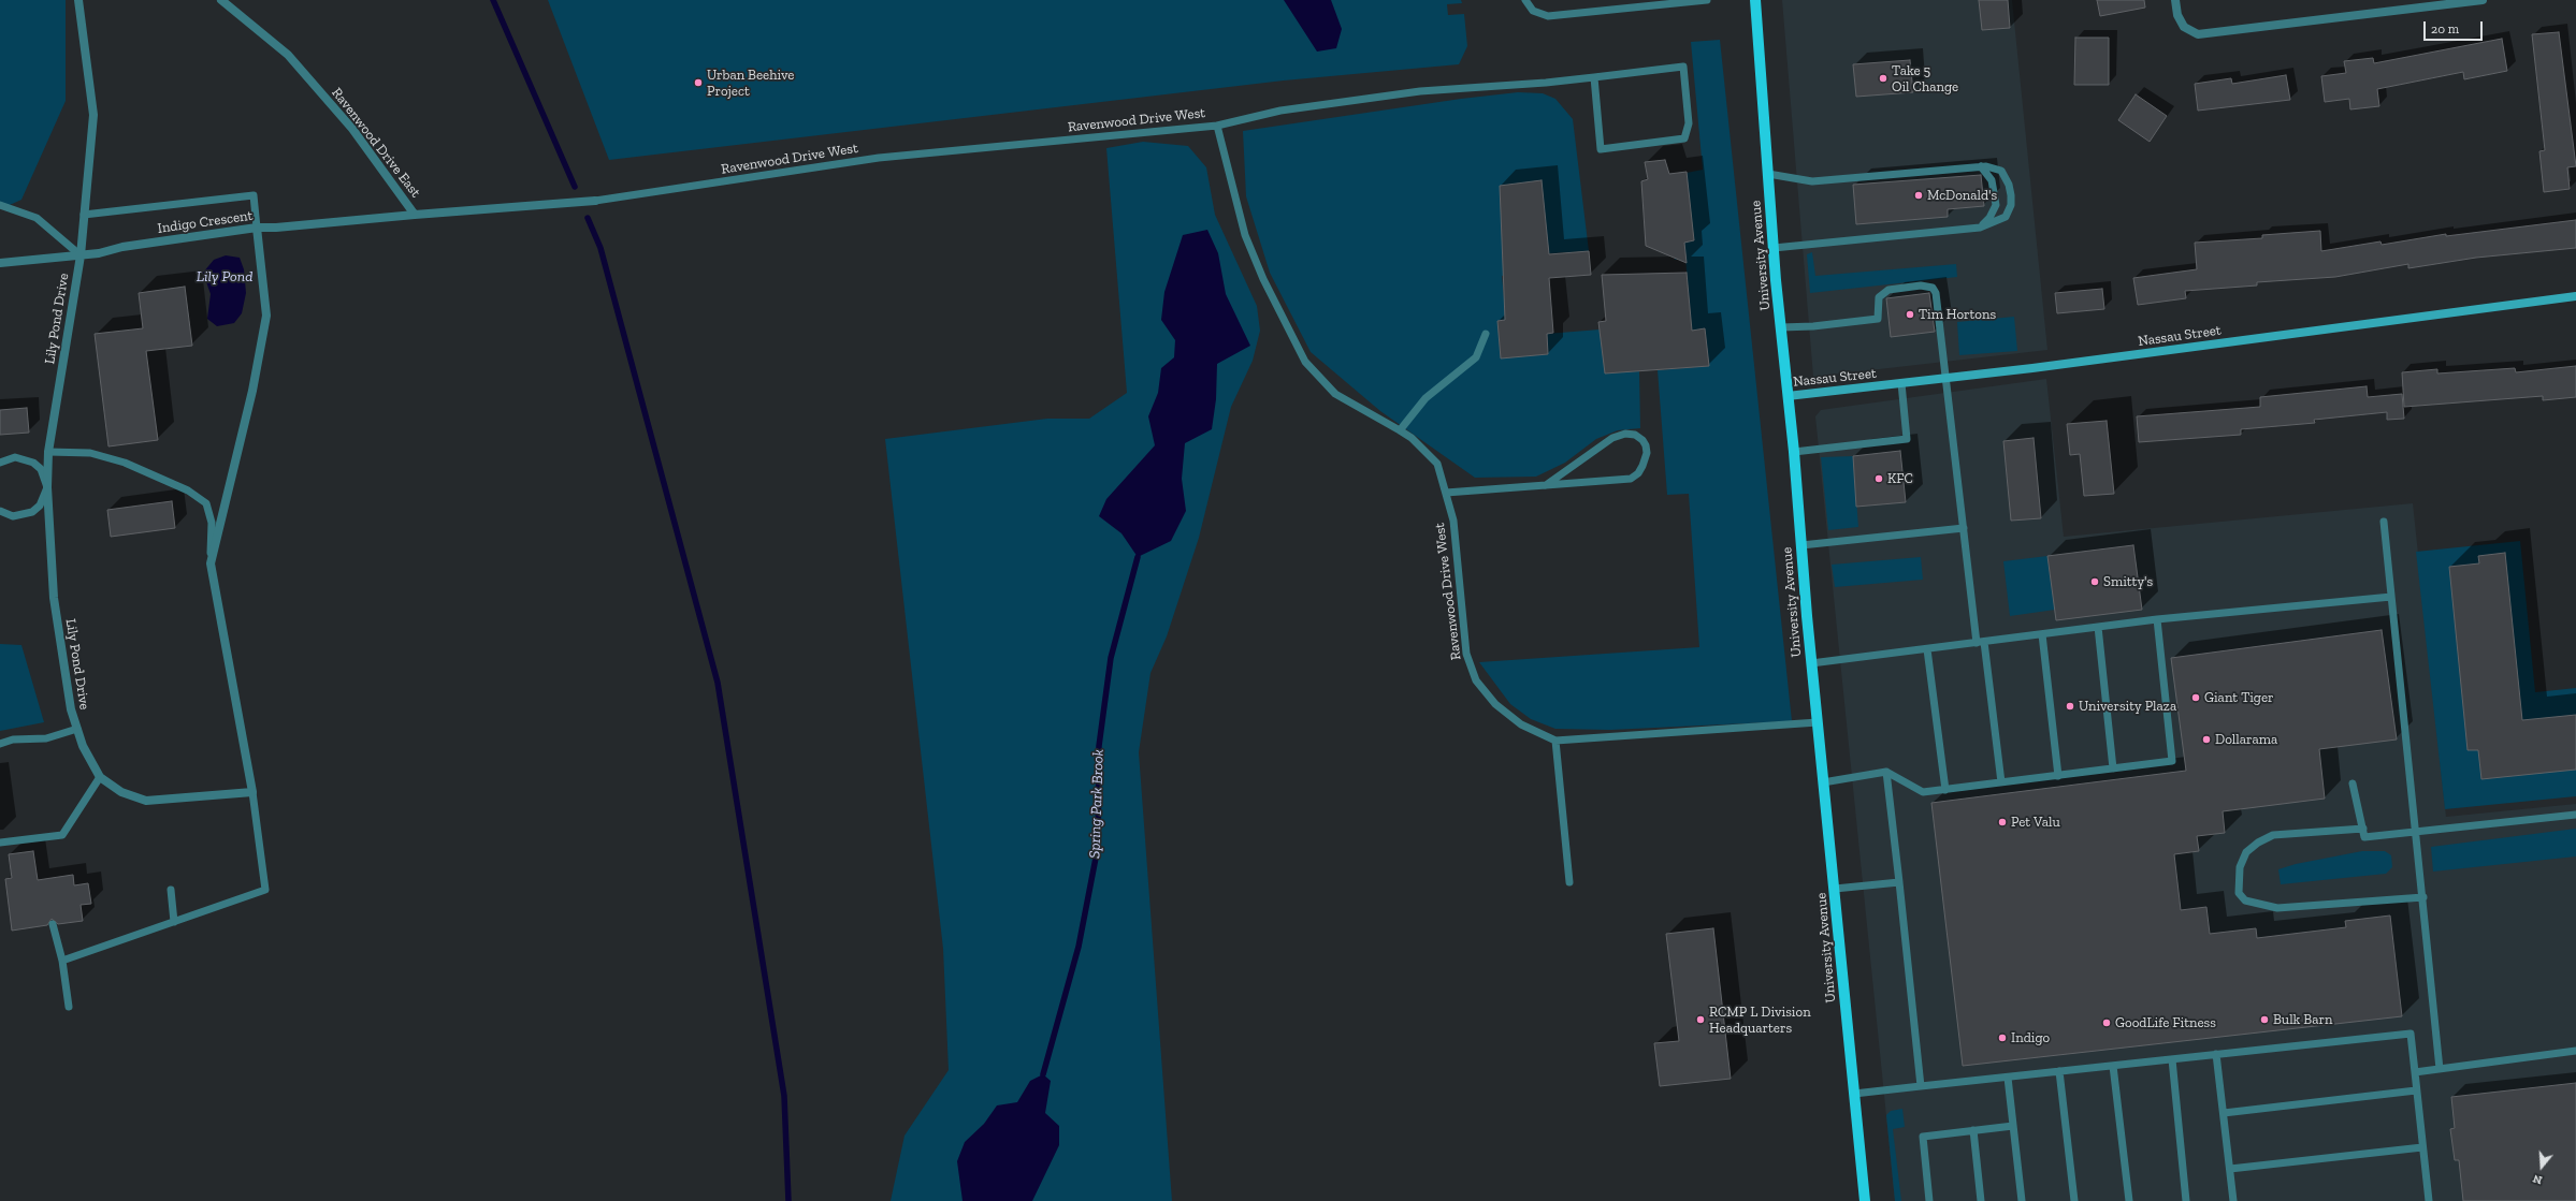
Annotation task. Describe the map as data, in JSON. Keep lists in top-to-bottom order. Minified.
{"streets":{"main road":["University Avenue"],"street":["Ravenwood Drive East","Indigo Crescent","Lily Pond Drive","Nassau Street"],"lane":["Ravenwood Drive West"]},"crossings":[["Ravenwood Drive West","Ravenwood Drive East"],["Ravenwood Drive West","University Avenue"],["Ravenwood Drive East","Indigo Crescent"],["Indigo Crescent","Lily Pond Drive"],["University Avenue","Nassau Street"]],"water":["Lily Pond","Spring Park Brook"],"places":["Take 5 Oil Change","Urban Beehive Project","McDonald's","Tim Hortons","KFC","Smitty's","Giant Tiger","University Plaza","Dollarama","Pet Valu","RCMP L Division Headquarters","Bulk Barn","GoodLife Fitness","Indigo"],"scale_bar":"20 m","north":"bottom"}
